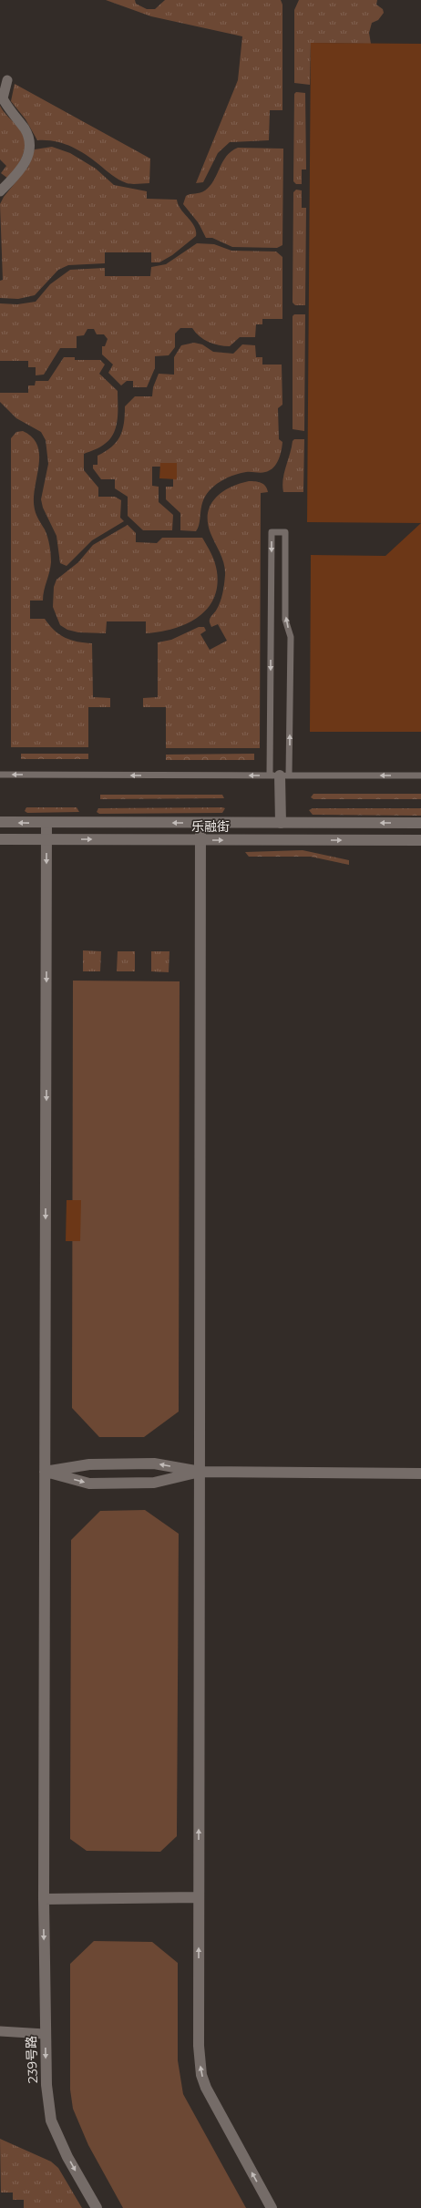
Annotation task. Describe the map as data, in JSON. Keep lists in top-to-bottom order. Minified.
{"streets":{"street":["乐融街","239号路"]},"crossings":[["乐融街","239号路"]],"one_way":["239号路"]}
